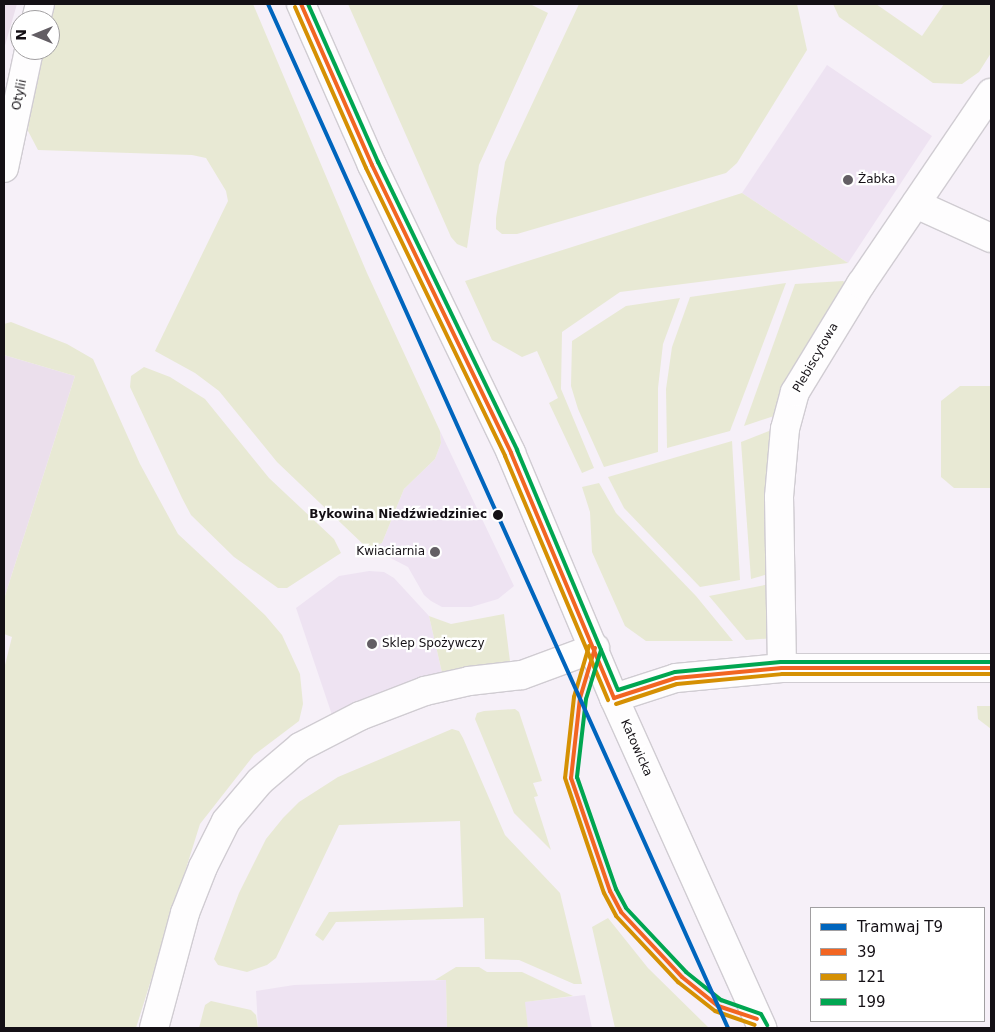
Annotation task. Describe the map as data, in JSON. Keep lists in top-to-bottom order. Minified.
{"streets":{"street":["Otylii","Plebiscytowa","Katowicka"]},"places":["Żabka","Bykowina Niedźwiedziniec","Kwiaciarnia","Sklep Spożywczy"],"lines":["tram line T9","transit line 39","transit line 199","transit line 121"],"legend":["Tramwaj T9","39","121","199"],"north":"left"}
